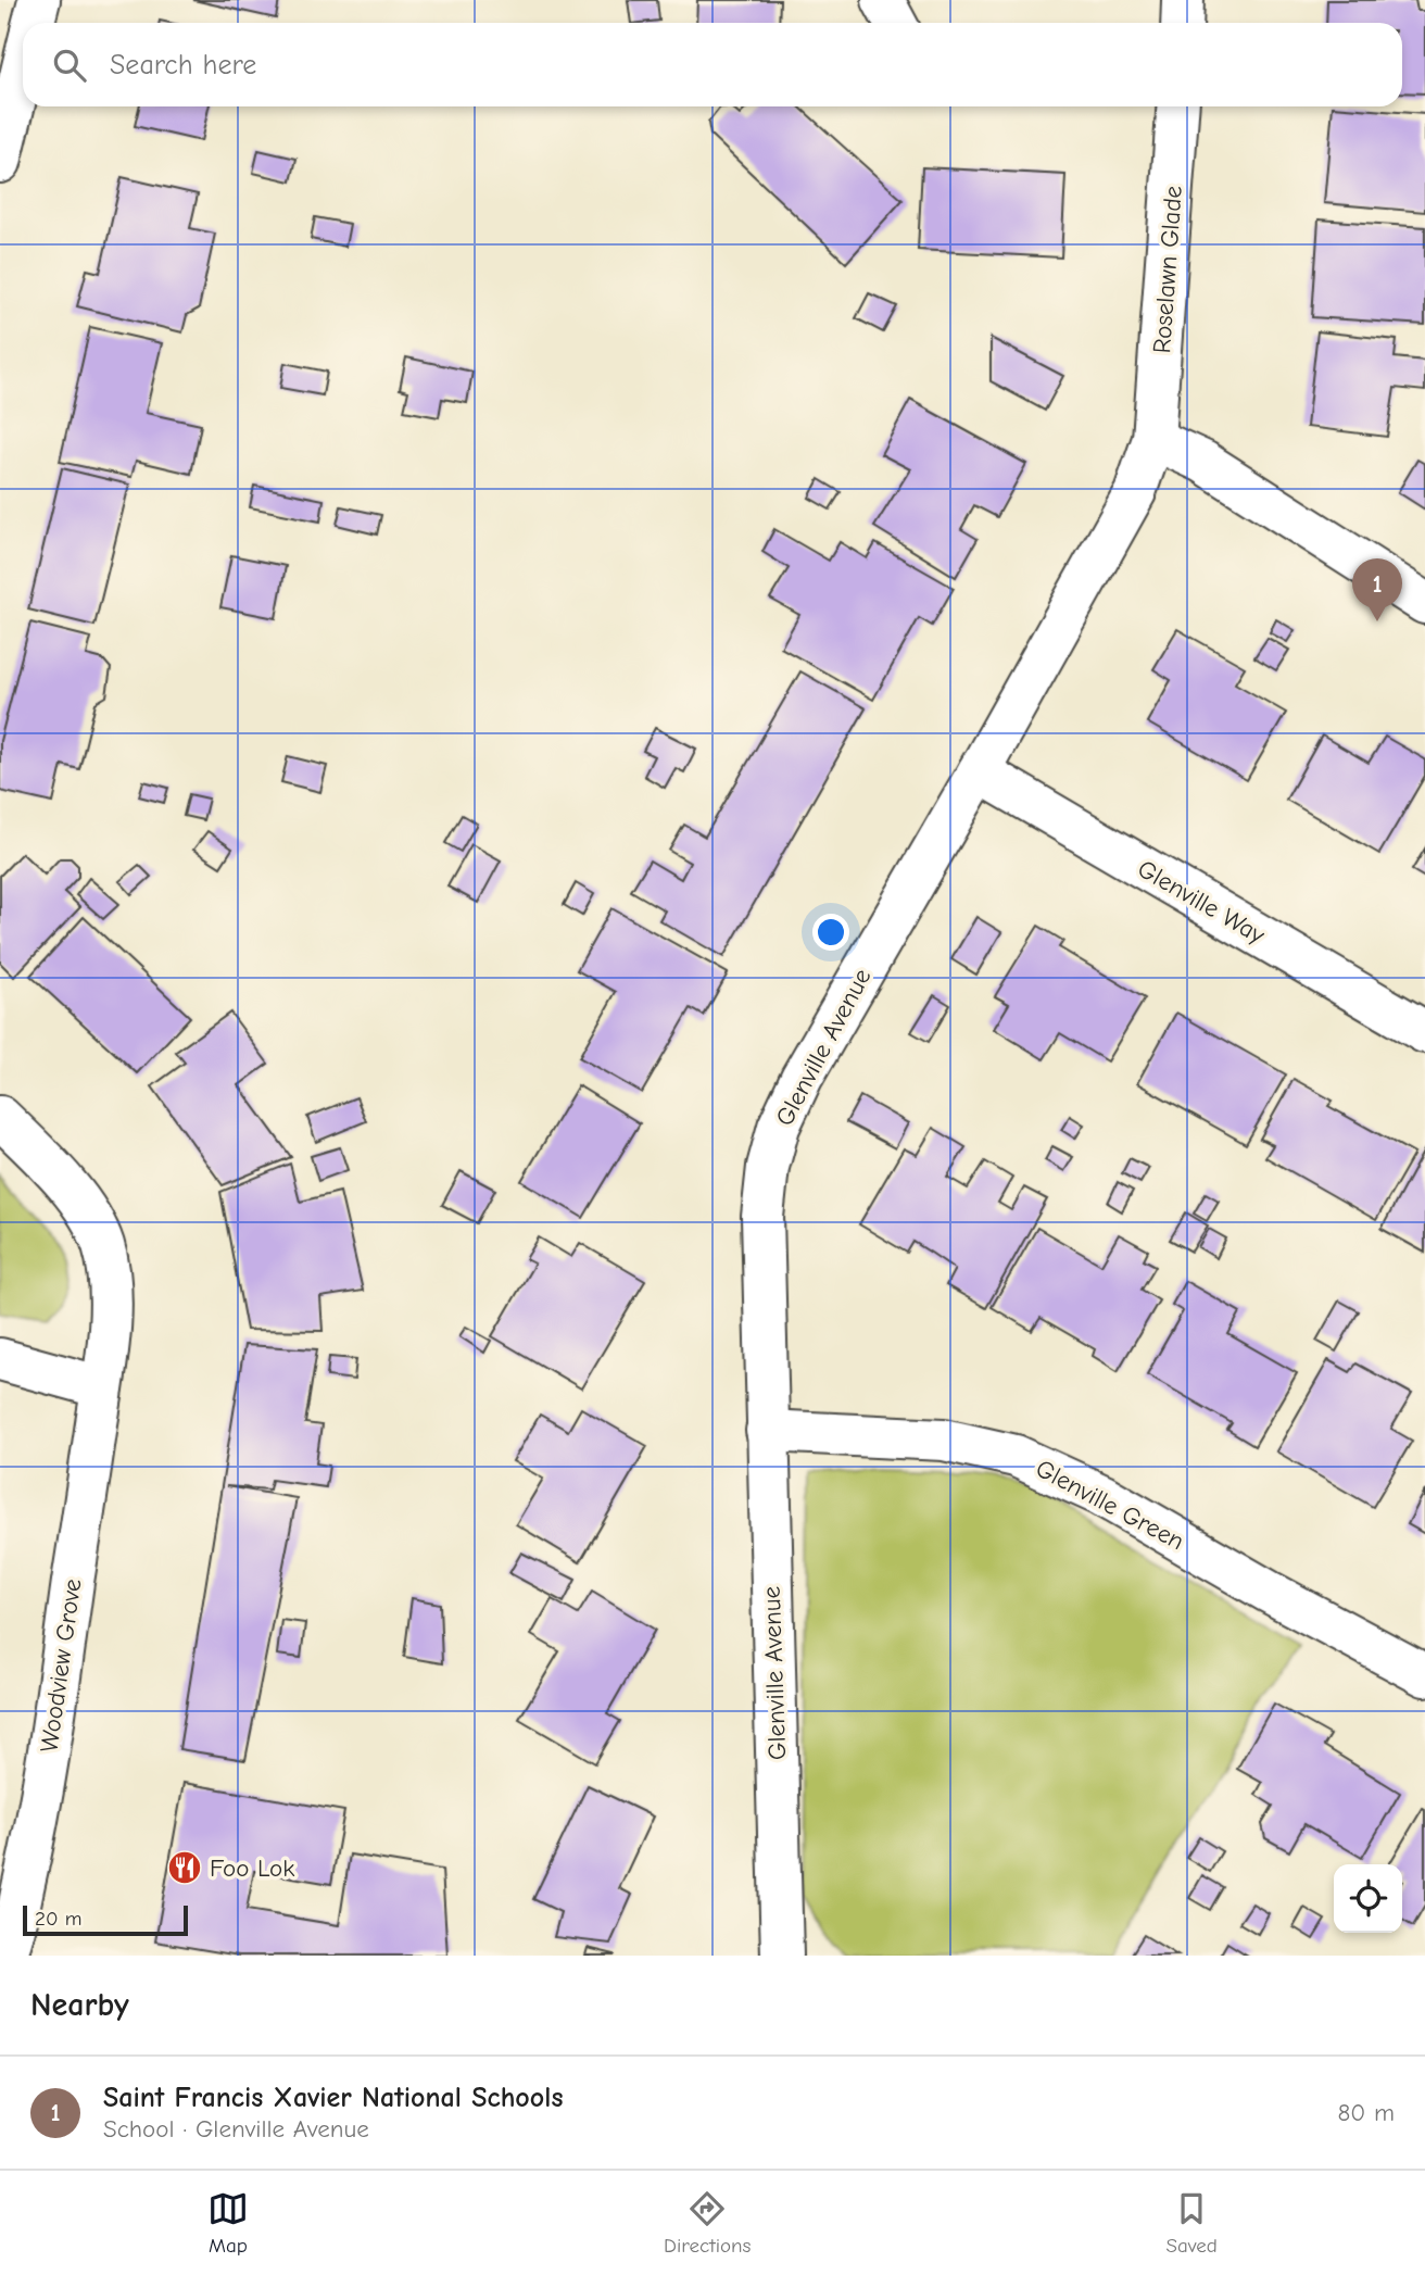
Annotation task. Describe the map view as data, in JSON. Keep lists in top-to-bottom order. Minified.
{"streets":{"street":["Roselawn Glade","Glenville Way","Glenville Avenue","Glenville Green","Woodview Grove"]},"crossings":[["Roselawn Glade","Glenville Avenue"],["Glenville Way","Glenville Avenue"],["Glenville Avenue","Glenville Green"]],"places":{"restaurant":["Foo Lok"]},"scale_bar":"20 m","page":{"search":"Search here","pins":"1","scale":"20 m","heading":"Nearby","list":[{"mark":"1","name":"Saint Francis Xavier National Schools","note":"School · Glenville Avenue","value":"80 m"}],"nav":["Map","Directions","Saved"]}}
